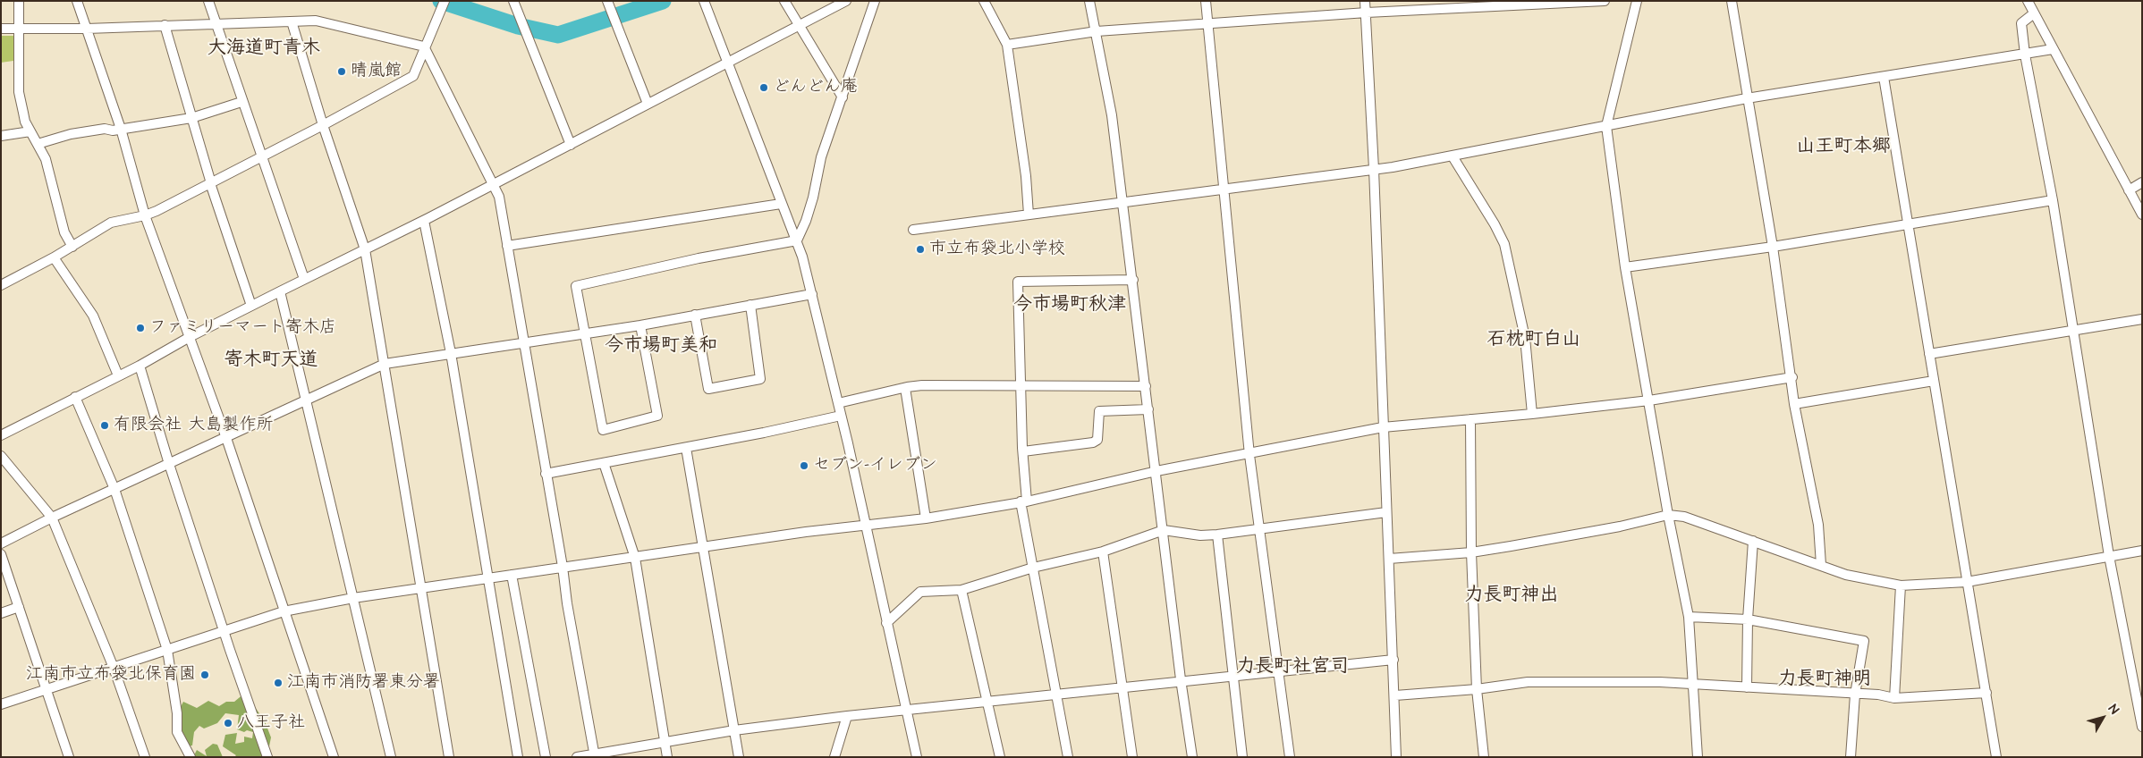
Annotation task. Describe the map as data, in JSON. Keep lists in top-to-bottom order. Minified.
{"districts":["大海道町青木","山王町本郷","今市場町秋津","石枕町白山","今市場町美和","寄木町天道","力長町神出","力長町社宮司","力長町神明"],"places":["晴嵐館","どんどん庵","市立布袋北小学校","ファミリーマート寄木店","有限会社 大島製作所","セブン-イレブン","江南市立布袋北保育園","江南市消防署東分署","八王子社"],"north":"top right"}
